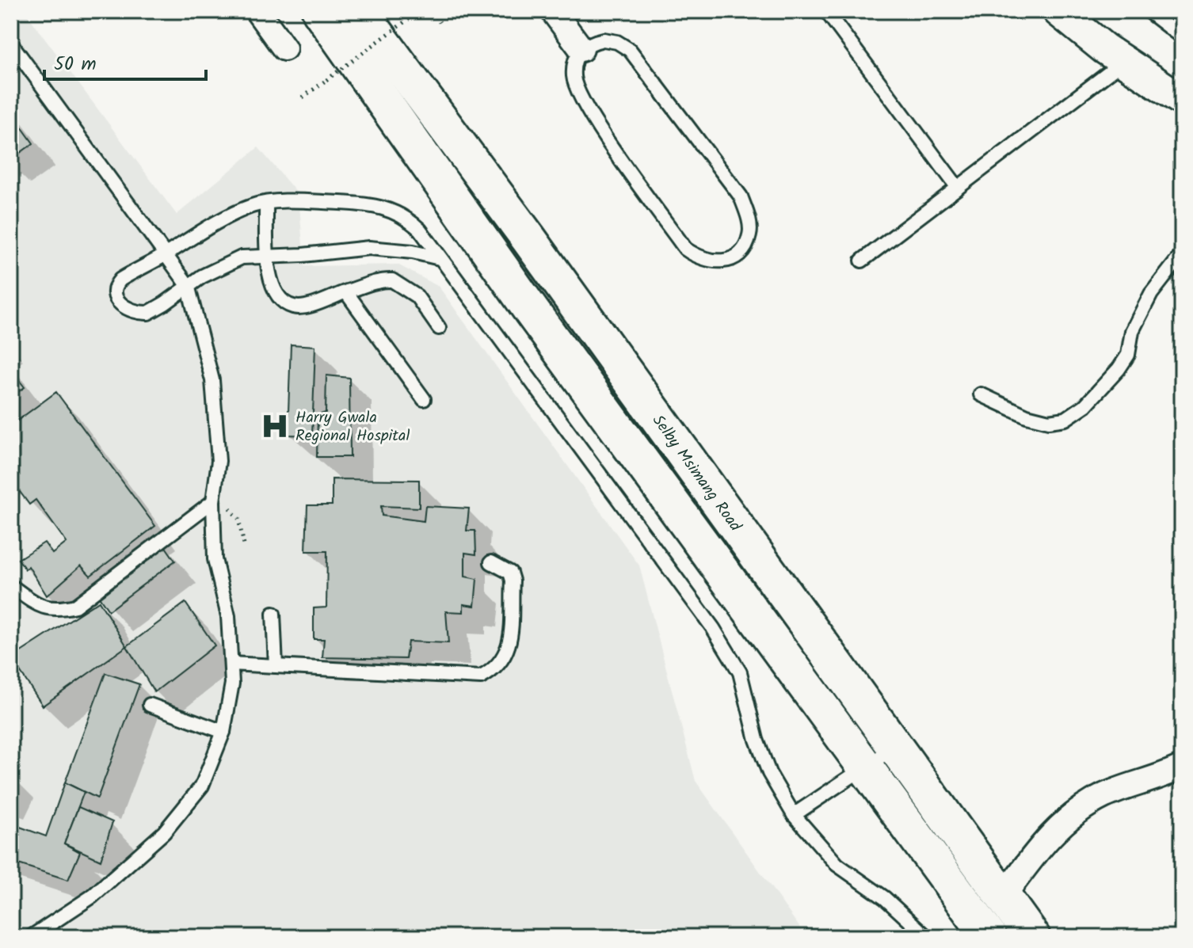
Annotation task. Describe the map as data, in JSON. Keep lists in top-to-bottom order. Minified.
{"streets":{"main road":["Selby Msimang Road"]},"places":{"hospital":["Harry Gwala Regional Hospital"]},"scale_bar":"50 m"}
